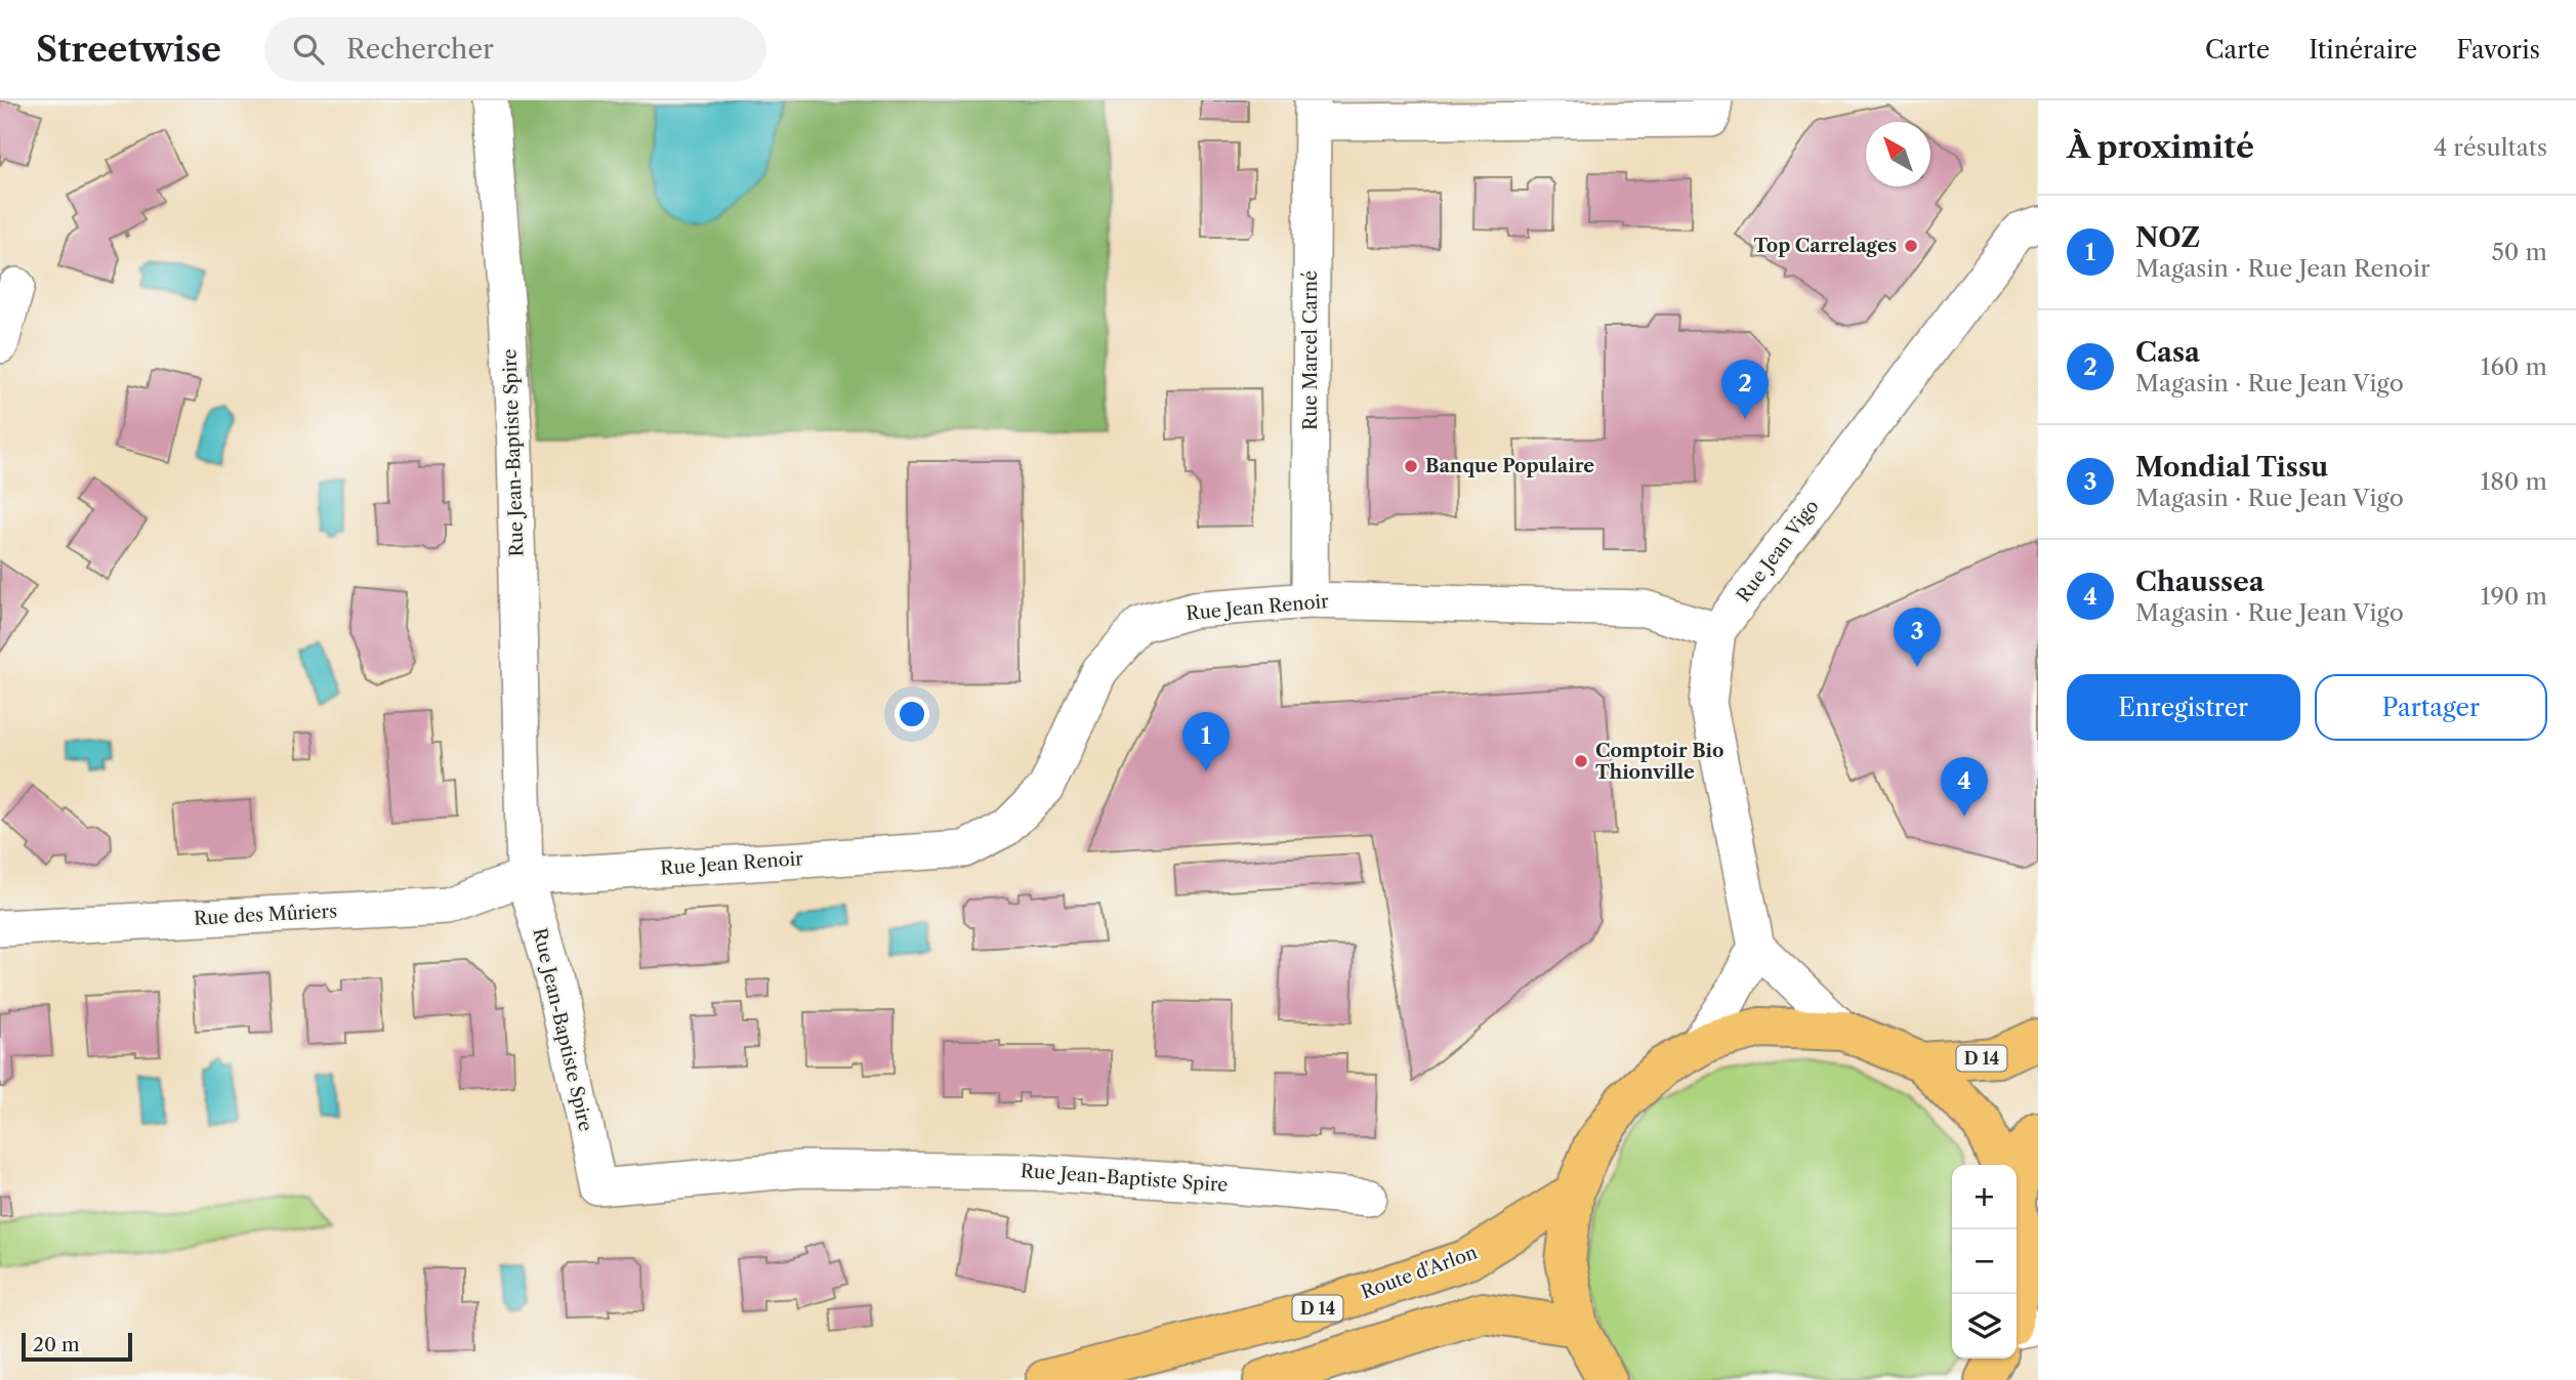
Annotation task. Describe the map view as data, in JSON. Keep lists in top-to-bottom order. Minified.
{"streets":{"main road":["D 14","Route d'Arlon"],"street":["Rue Marcel Carné","Rue Jean-Baptiste Spire","Rue Jean Vigo","Rue Jean Renoir","Rue des Mûriers"]},"crossings":[["Rue Marcel Carné","Rue Jean Renoir"],["Rue Jean-Baptiste Spire","Rue Jean Renoir"],["Rue Jean-Baptiste Spire","Rue des Mûriers"],["Rue Jean Vigo","Rue Jean Renoir"],["Rue Jean Renoir","Rue des Mûriers"]],"places":["Top Carrelages","Banque Populaire","Comptoir Bio Thionville"],"scale_bar":"20 m","north":"top left","page":{"header":"Streetwise","search":"Rechercher","nav":["Carte","Itinéraire","Favoris"],"heading":["À proximité","4 résultats"],"list":[{"mark":"1","name":"NOZ","note":"Magasin · Rue Jean Renoir","value":"50 m"},{"mark":"2","name":"Casa","note":"Magasin · Rue Jean Vigo","value":"160 m"},{"mark":"3","name":"Mondial Tissu","note":"Magasin · Rue Jean Vigo","value":"180 m"},{"mark":"4","name":"Chaussea","note":"Magasin · Rue Jean Vigo","value":"190 m"}],"pins":["2","3","1","4"],"buttons":["Enregistrer","Partager"],"map_buttons":["+","−"],"scale":"20 m"}}
